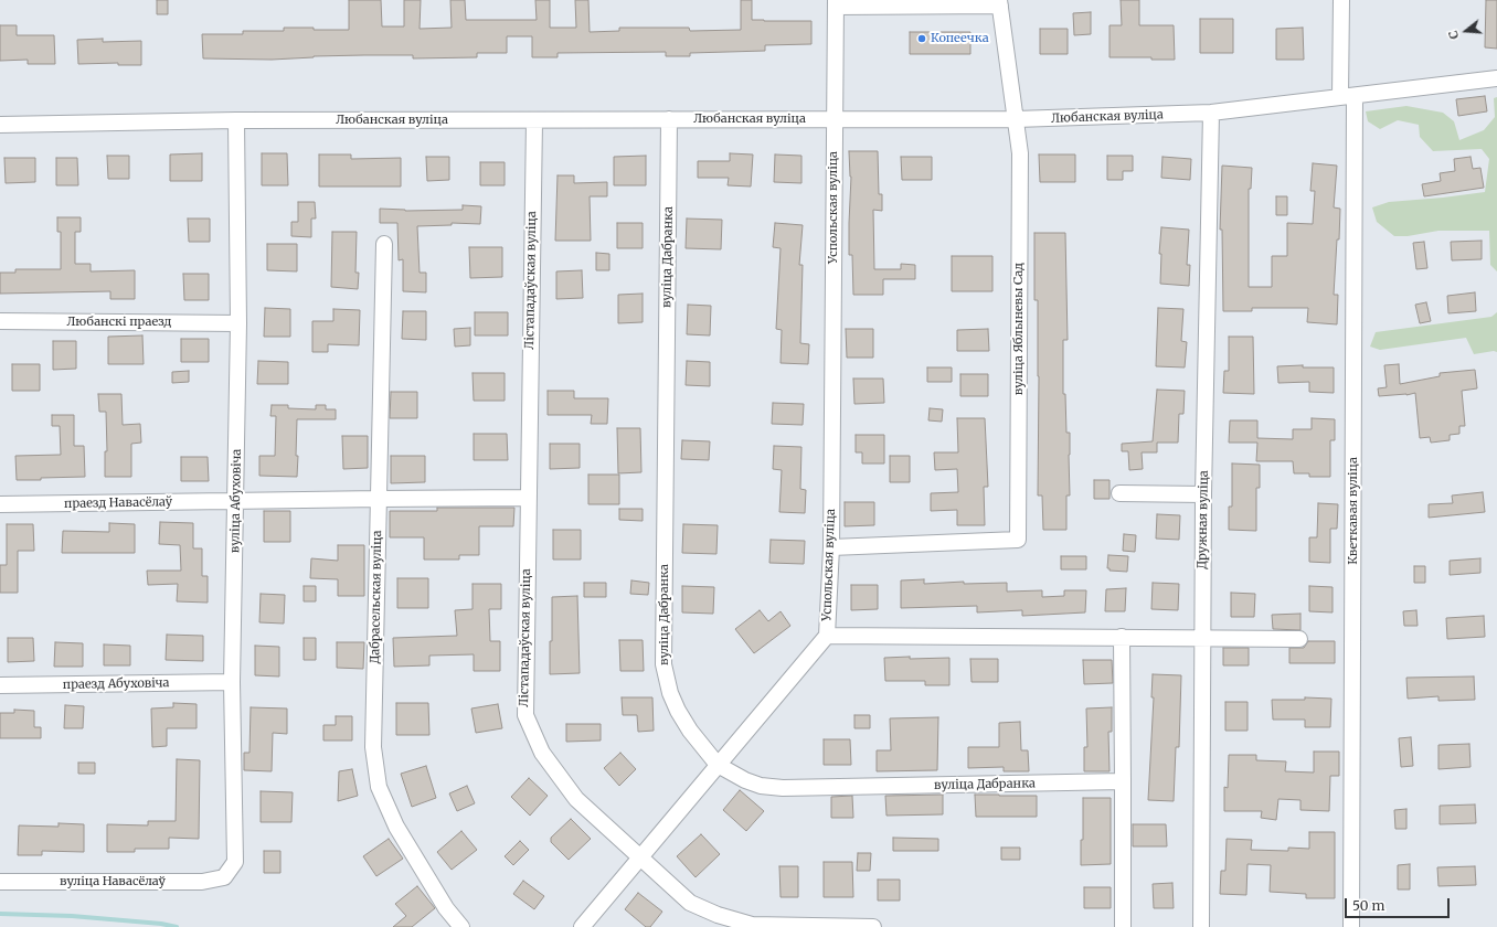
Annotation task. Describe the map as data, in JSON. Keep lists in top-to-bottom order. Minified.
{"streets":{"street":["Любанская вуліца","Успольская вуліца","вуліца Дабранка","Лістападаўская вуліца","Любанскі праезд","вуліца Яблыневы Сад","вуліца Абуховіча","праезд Навасёлаў","Кветкавая вуліца","Дружная вуліца","Дабрасельская вуліца","праезд Абуховіча","вуліца Навасёлаў"]},"crossings":[["Любанская вуліца","Успольская вуліца"],["Любанская вуліца","вуліца Дабранка"],["Любанская вуліца","Лістападаўская вуліца"],["Любанская вуліца","вуліца Яблыневы Сад"],["Любанская вуліца","вуліца Абуховіча"],["Любанская вуліца","Кветкавая вуліца"],["Любанская вуліца","Дружная вуліца"],["Успольская вуліца","вуліца Яблыневы Сад"],["Успольская вуліца","Дружная вуліца"],["Лістападаўская вуліца","праезд Навасёлаў"],["Любанскі праезд","вуліца Абуховіча"],["вуліца Абуховіча","праезд Навасёлаў"],["вуліца Абуховіча","праезд Абуховіча"],["вуліца Абуховіча","вуліца Навасёлаў"],["праезд Навасёлаў","Дабрасельская вуліца"]],"places":["Копеечка"],"scale_bar":"50 m","north":"left"}
